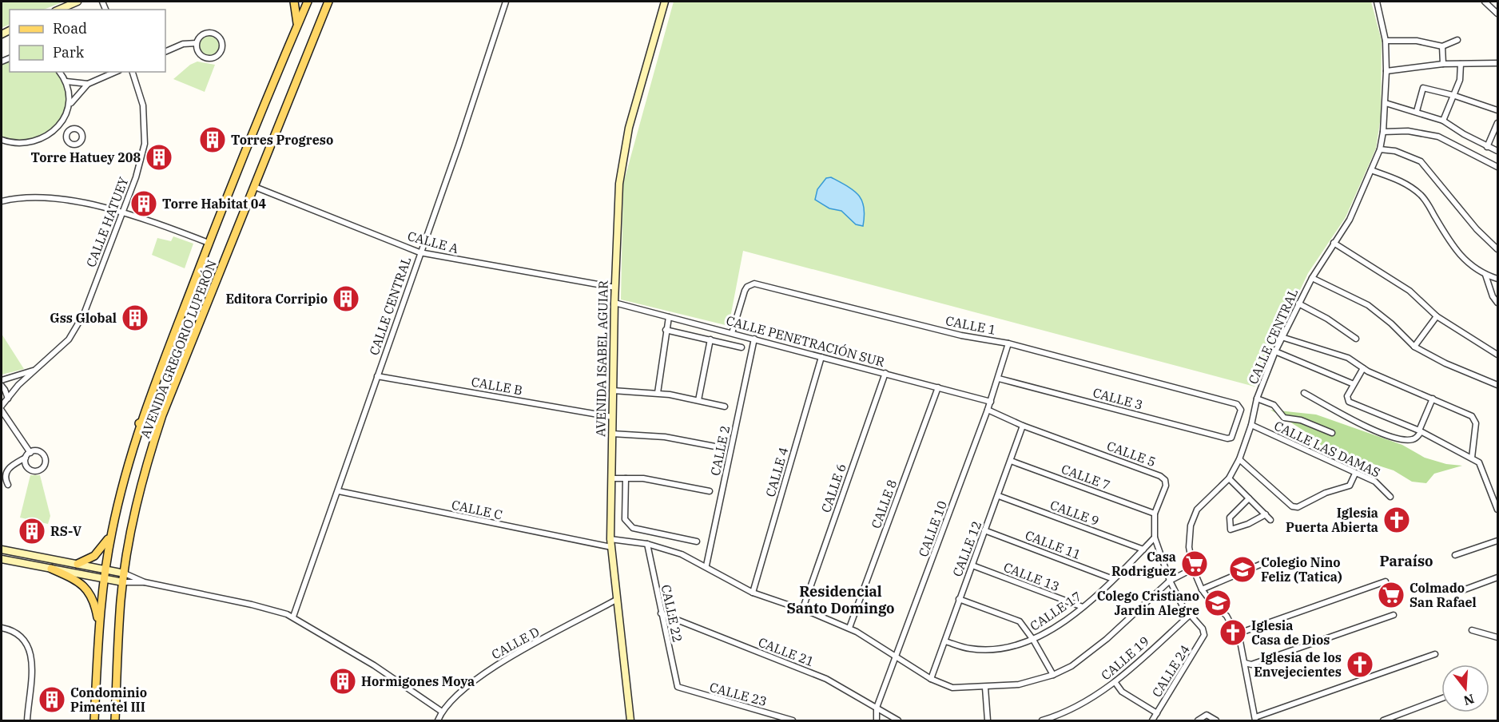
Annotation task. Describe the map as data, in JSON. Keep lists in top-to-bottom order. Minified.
{"streets":{"main road":["AVENIDA GREGORIO LUPERÓN","AVENIDA ISABEL AGUIAR"],"street":["CALLE HATUEY","CALLE A","CALLE CENTRAL","CALLE 1","CALLE PENETRACIÓN SUR","CALLE B","CALLE 3","CALLE LAS DAMAS","CALLE 2","CALLE 5","CALLE 4","CALLE 7","CALLE 6","CALLE 8","CALLE C","CALLE 9","CALLE 10","CALLE 11","CALLE 12","CALLE 13","CALLE 17","CALLE 22","CALLE D","CALLE 21","CALLE 19","CALLE 24","CALLE 23"]},"crossings":[["CALLE A","CALLE CENTRAL"],["CALLE A","AVENIDA GREGORIO LUPERÓN"],["CALLE A","AVENIDA ISABEL AGUIAR"],["CALLE CENTRAL","CALLE B"],["CALLE CENTRAL","CALLE LAS DAMAS"],["CALLE CENTRAL","CALLE C"],["CALLE 1","CALLE PENETRACIÓN SUR"],["CALLE 1","CALLE 3"],["CALLE 1","CALLE 10"],["CALLE PENETRACIÓN SUR","AVENIDA ISABEL AGUIAR"],["CALLE PENETRACIÓN SUR","CALLE 2"],["CALLE PENETRACIÓN SUR","CALLE 4"],["CALLE PENETRACIÓN SUR","CALLE 6"],["CALLE PENETRACIÓN SUR","CALLE 8"],["CALLE PENETRACIÓN SUR","CALLE 10"],["AVENIDA ISABEL AGUIAR","CALLE B"],["AVENIDA ISABEL AGUIAR","CALLE C"],["AVENIDA ISABEL AGUIAR","CALLE D"],["CALLE 3","CALLE 10"],["CALLE 2","CALLE C"],["CALLE 5","CALLE 7"],["CALLE 5","CALLE C"],["CALLE 5","CALLE 10"],["CALLE 5","CALLE 12"],["CALLE 5","CALLE 17"],["CALLE 5","CALLE 19"],["CALLE 5","CALLE 24"],["CALLE 4","CALLE C"],["CALLE 7","CALLE 12"],["CALLE 6","CALLE C"],["CALLE 8","CALLE C"],["CALLE C","CALLE 10"],["CALLE C","CALLE 12"],["CALLE C","CALLE 22"],["CALLE 9","CALLE 12"],["CALLE 9","CALLE 17"],["CALLE 10","CALLE 21"],["CALLE 11","CALLE 12"],["CALLE 11","CALLE 17"],["CALLE 12","CALLE 13"],["CALLE 12","CALLE 17"],["CALLE 13","CALLE 17"],["CALLE 22","CALLE 21"],["CALLE 22","CALLE 23"]],"districts":["Paraíso","Residencial Santo Domingo"],"places":{"building":["Torres Progreso","Torre Hatuey 208","Torre Habitat 04","Editora Corripio","Gss Global","RS-V","Hormigones Moya","Condominio Pimentel III"],"church":["Iglesia Puerta Abierta","Iglesia Casa de Dios","Iglesia de los Envejecientes"],"supermarket":["Casa Rodriguez","Colmado San Rafael"],"school or university":["Colegio Nino Feliz (Tatica)","Colego Cristiano Jardin Alegre"]},"legend":["Road","Park"],"north":"bottom"}
